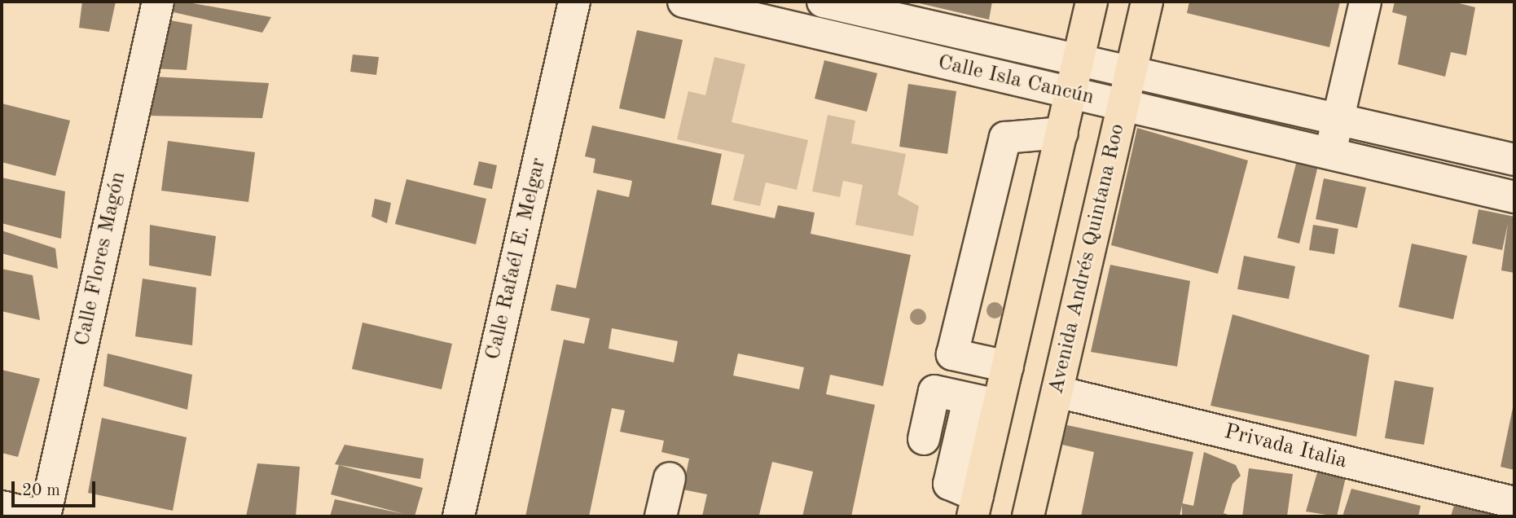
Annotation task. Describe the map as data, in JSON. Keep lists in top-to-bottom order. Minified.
{"streets":{"main road":["Avenida Andrés Quintana Roo"],"street":["Calle Isla Cancún","Calle Flores Magón","Calle Rafaél E. Melgar","Privada Italia"]},"crossings":[["Calle Isla Cancún","Avenida Andrés Quintana Roo"],["Avenida Andrés Quintana Roo","Privada Italia"]],"scale_bar":"20 m"}
